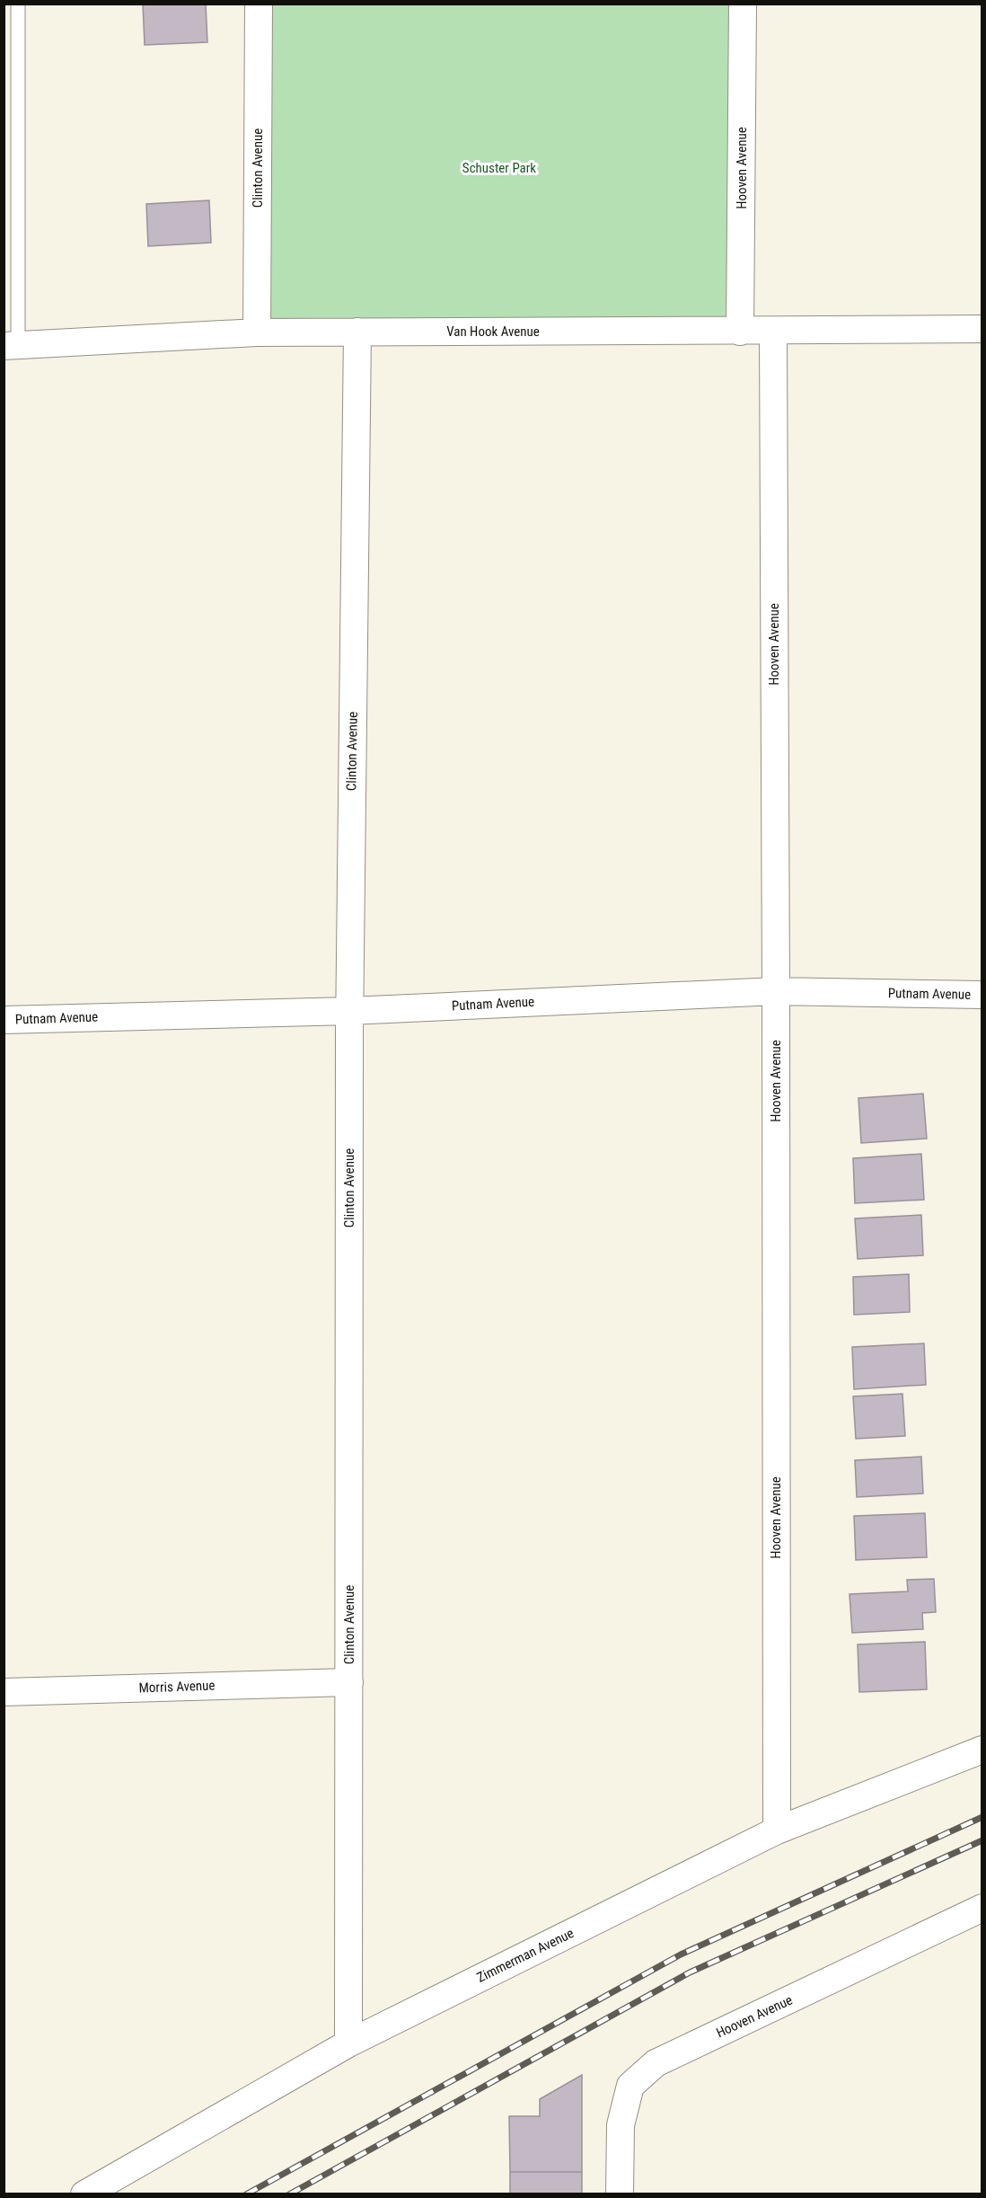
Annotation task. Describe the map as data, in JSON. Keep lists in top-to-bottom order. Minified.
{"streets":{"street":["Clinton Avenue","Hooven Avenue","Van Hook Avenue","Putnam Avenue","Morris Avenue","Zimmerman Avenue"]},"crossings":[["Clinton Avenue","Van Hook Avenue"],["Clinton Avenue","Putnam Avenue"],["Clinton Avenue","Morris Avenue"],["Clinton Avenue","Zimmerman Avenue"],["Hooven Avenue","Van Hook Avenue"],["Hooven Avenue","Putnam Avenue"],["Hooven Avenue","Zimmerman Avenue"]],"parks":["Schuster Park"]}
